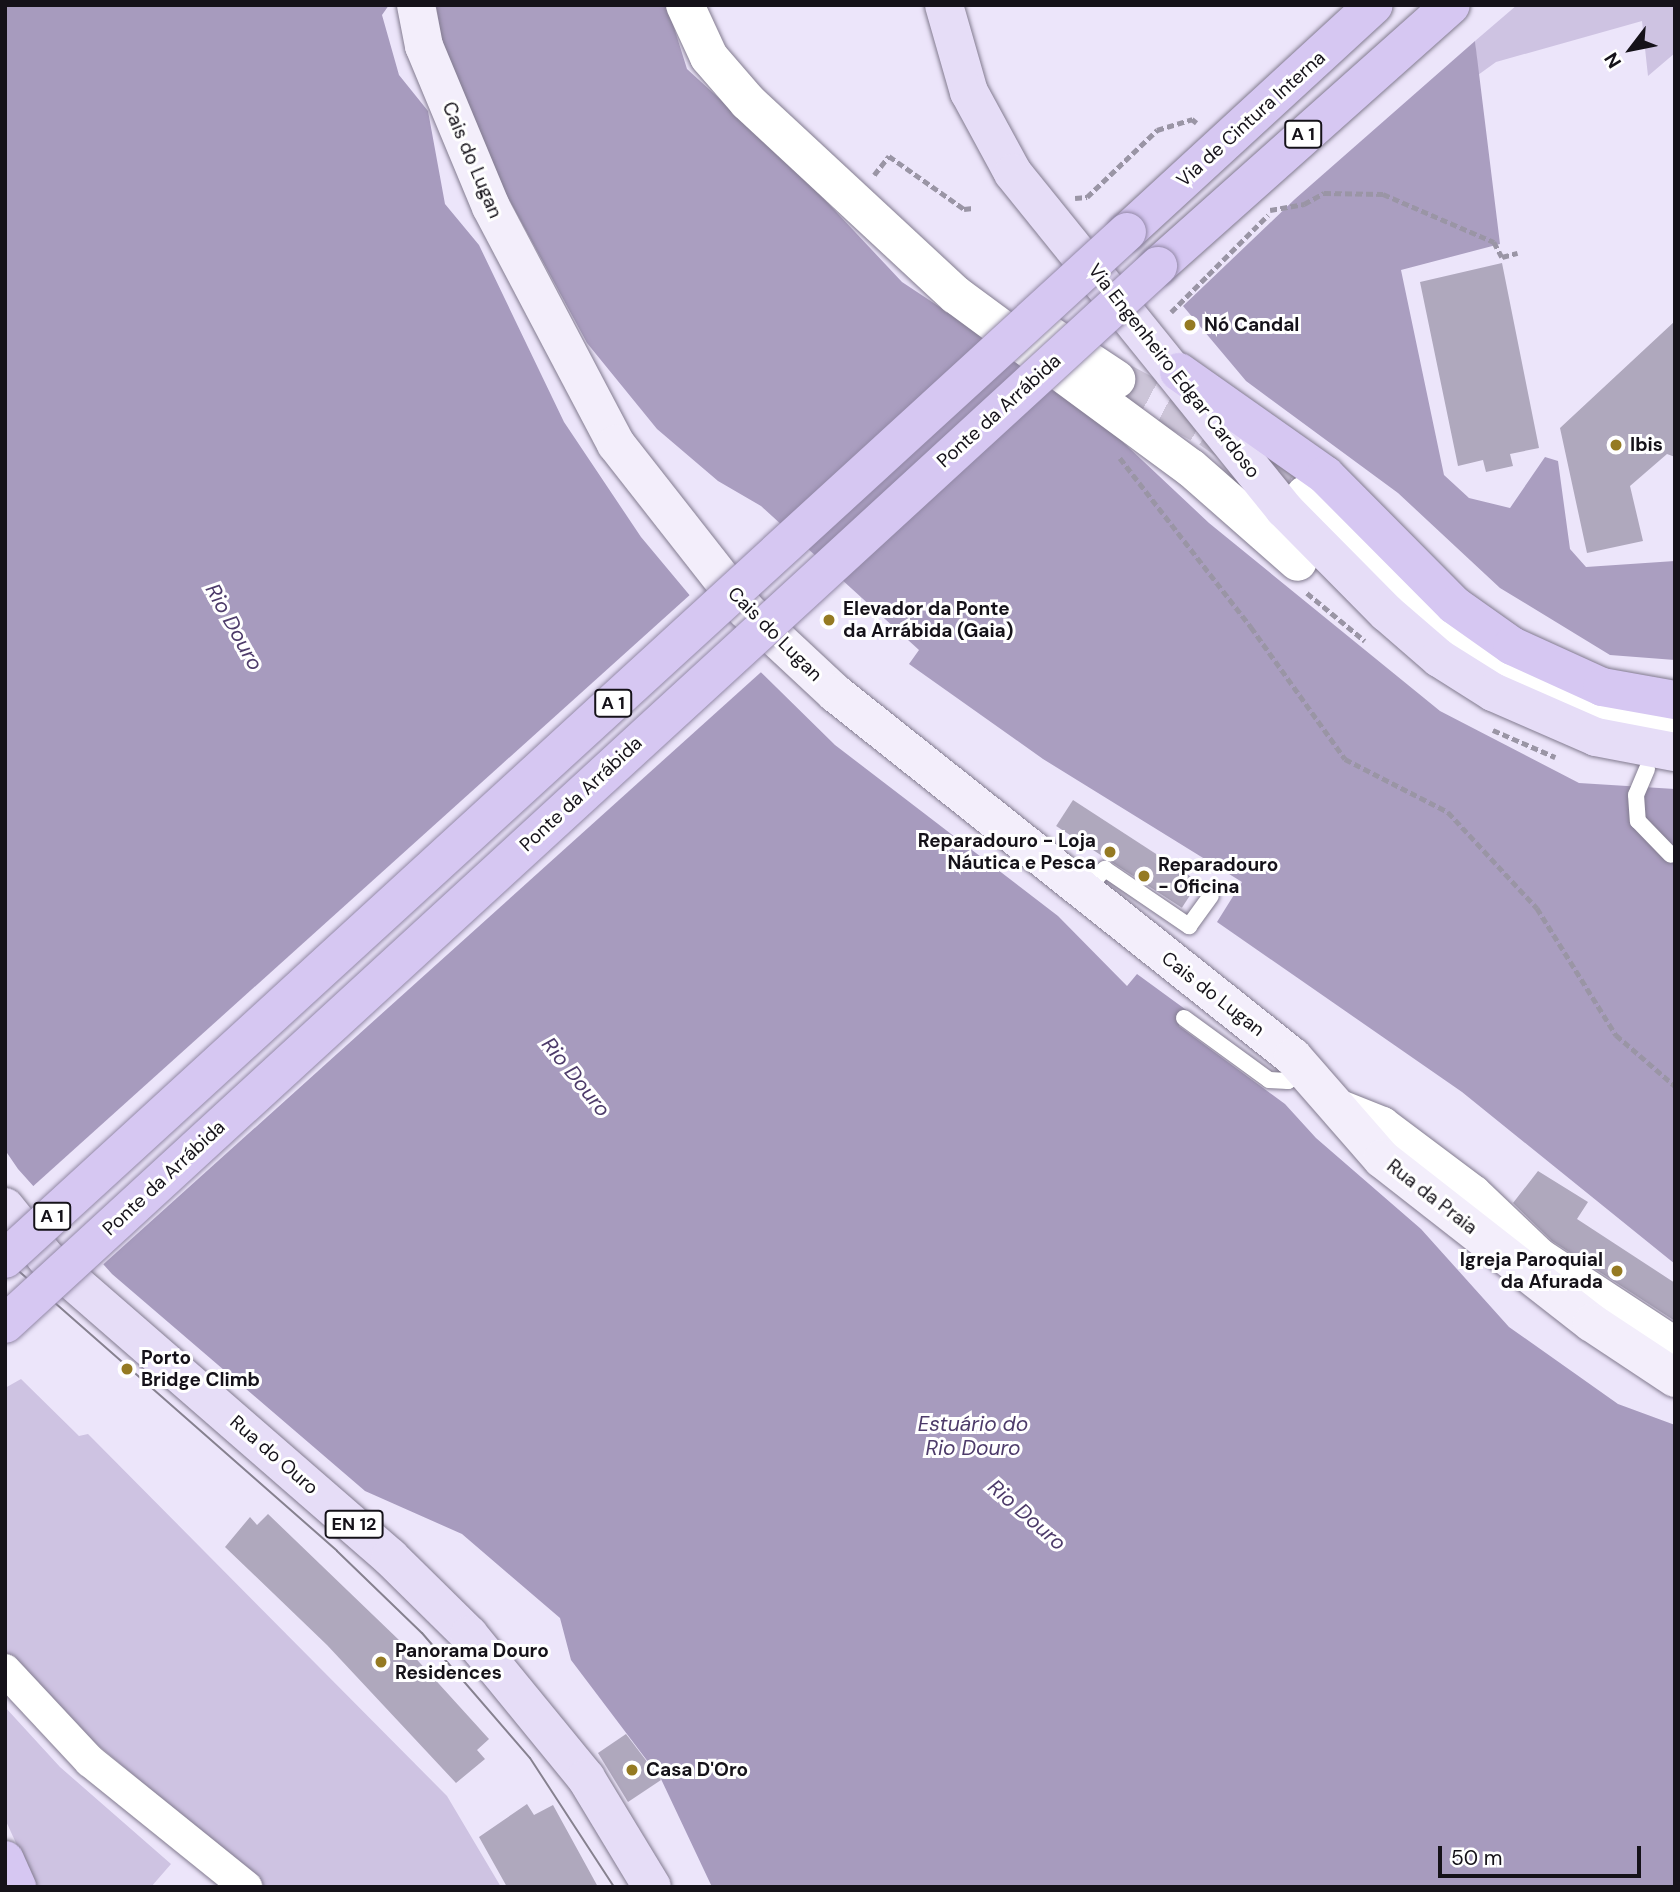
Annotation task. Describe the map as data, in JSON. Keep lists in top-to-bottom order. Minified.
{"streets":{"highway":["Via de Cintura Interna","A 1","Ponte da Arrábida"],"main road":["Cais do Lugan","Via Engenheiro Edgar Cardoso","Rua da Praia","Rua do Ouro","EN 12"]},"crossings":[["Cais do Lugan","Rua da Praia"]],"water":["Rio Douro","Estuário do Rio Douro"],"places":["Nó Candal","Ibis","Elevador da Ponte da Arrábida (Gaia)","Reparadouro - Loja Náutica e Pesca","Reparadouro - Oficina","Igreja Paroquial da Afurada","Porto Bridge Climb","Panorama Douro Residences","Casa D'Oro"],"scale_bar":"50 m","north":"bottom left"}
